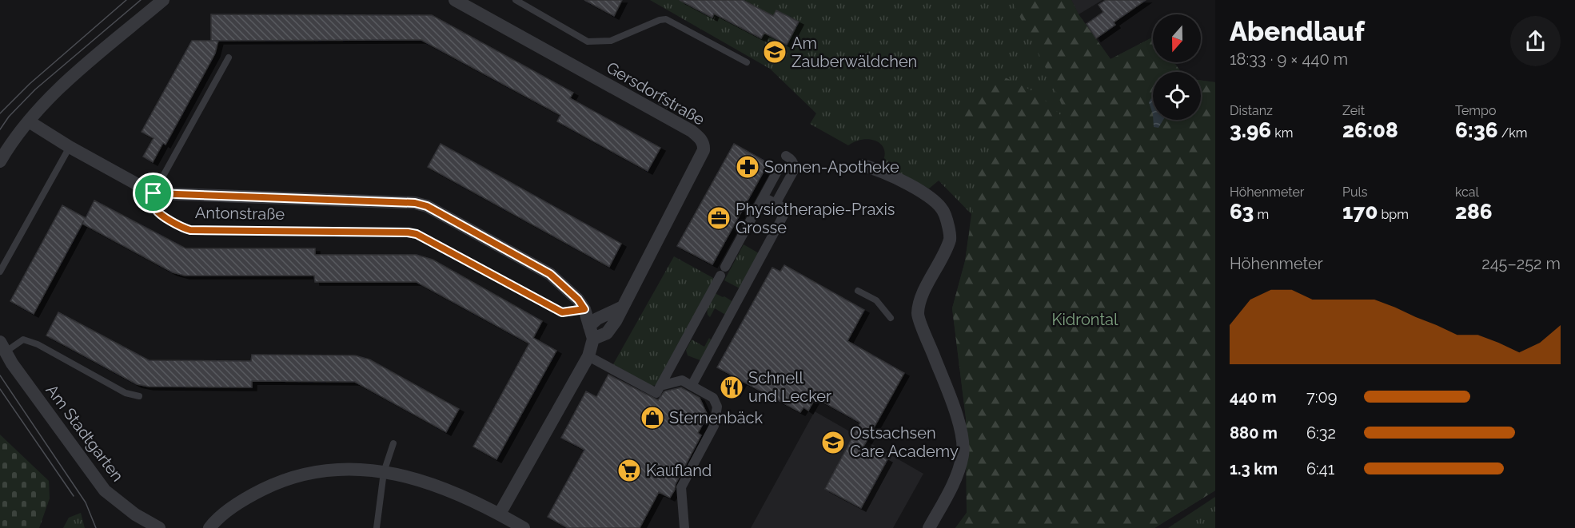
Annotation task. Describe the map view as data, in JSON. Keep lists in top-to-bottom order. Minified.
{"streets":{"street":["Gersdorfstraße","Antonstraße","Am Stadtgarten"]},"crossings":[["Gersdorfstraße","Antonstraße"]],"parks":["Kidrontal"],"places":{"school or university":["Am Zauberwäldchen","Ostsachsen Care Academy"],"pharmacy":["Sonnen-Apotheke"],"office":["Physiotherapie-Praxis Grosse"],"restaurant":["Schnell und Lecker"],"shop":["Sternenbäck"],"supermarket":["Kaufland"]},"north":"bottom","page":{"heading":["Abendlauf","18:33 · 9 × 440 m"],"stats":[["Distanz","3.96 km"],["Zeit","26:08"],["Tempo","6:36 /km"],["Höhenmeter","63 m"],["Puls","170 bpm"],["kcal","286"]],"chart":["Höhenmeter","245–252 m"],"list":[{"name":"440 m","note":"7:09"},{"name":"880 m","note":"6:32"},{"name":"1.3 km","note":"6:41"}]}}
